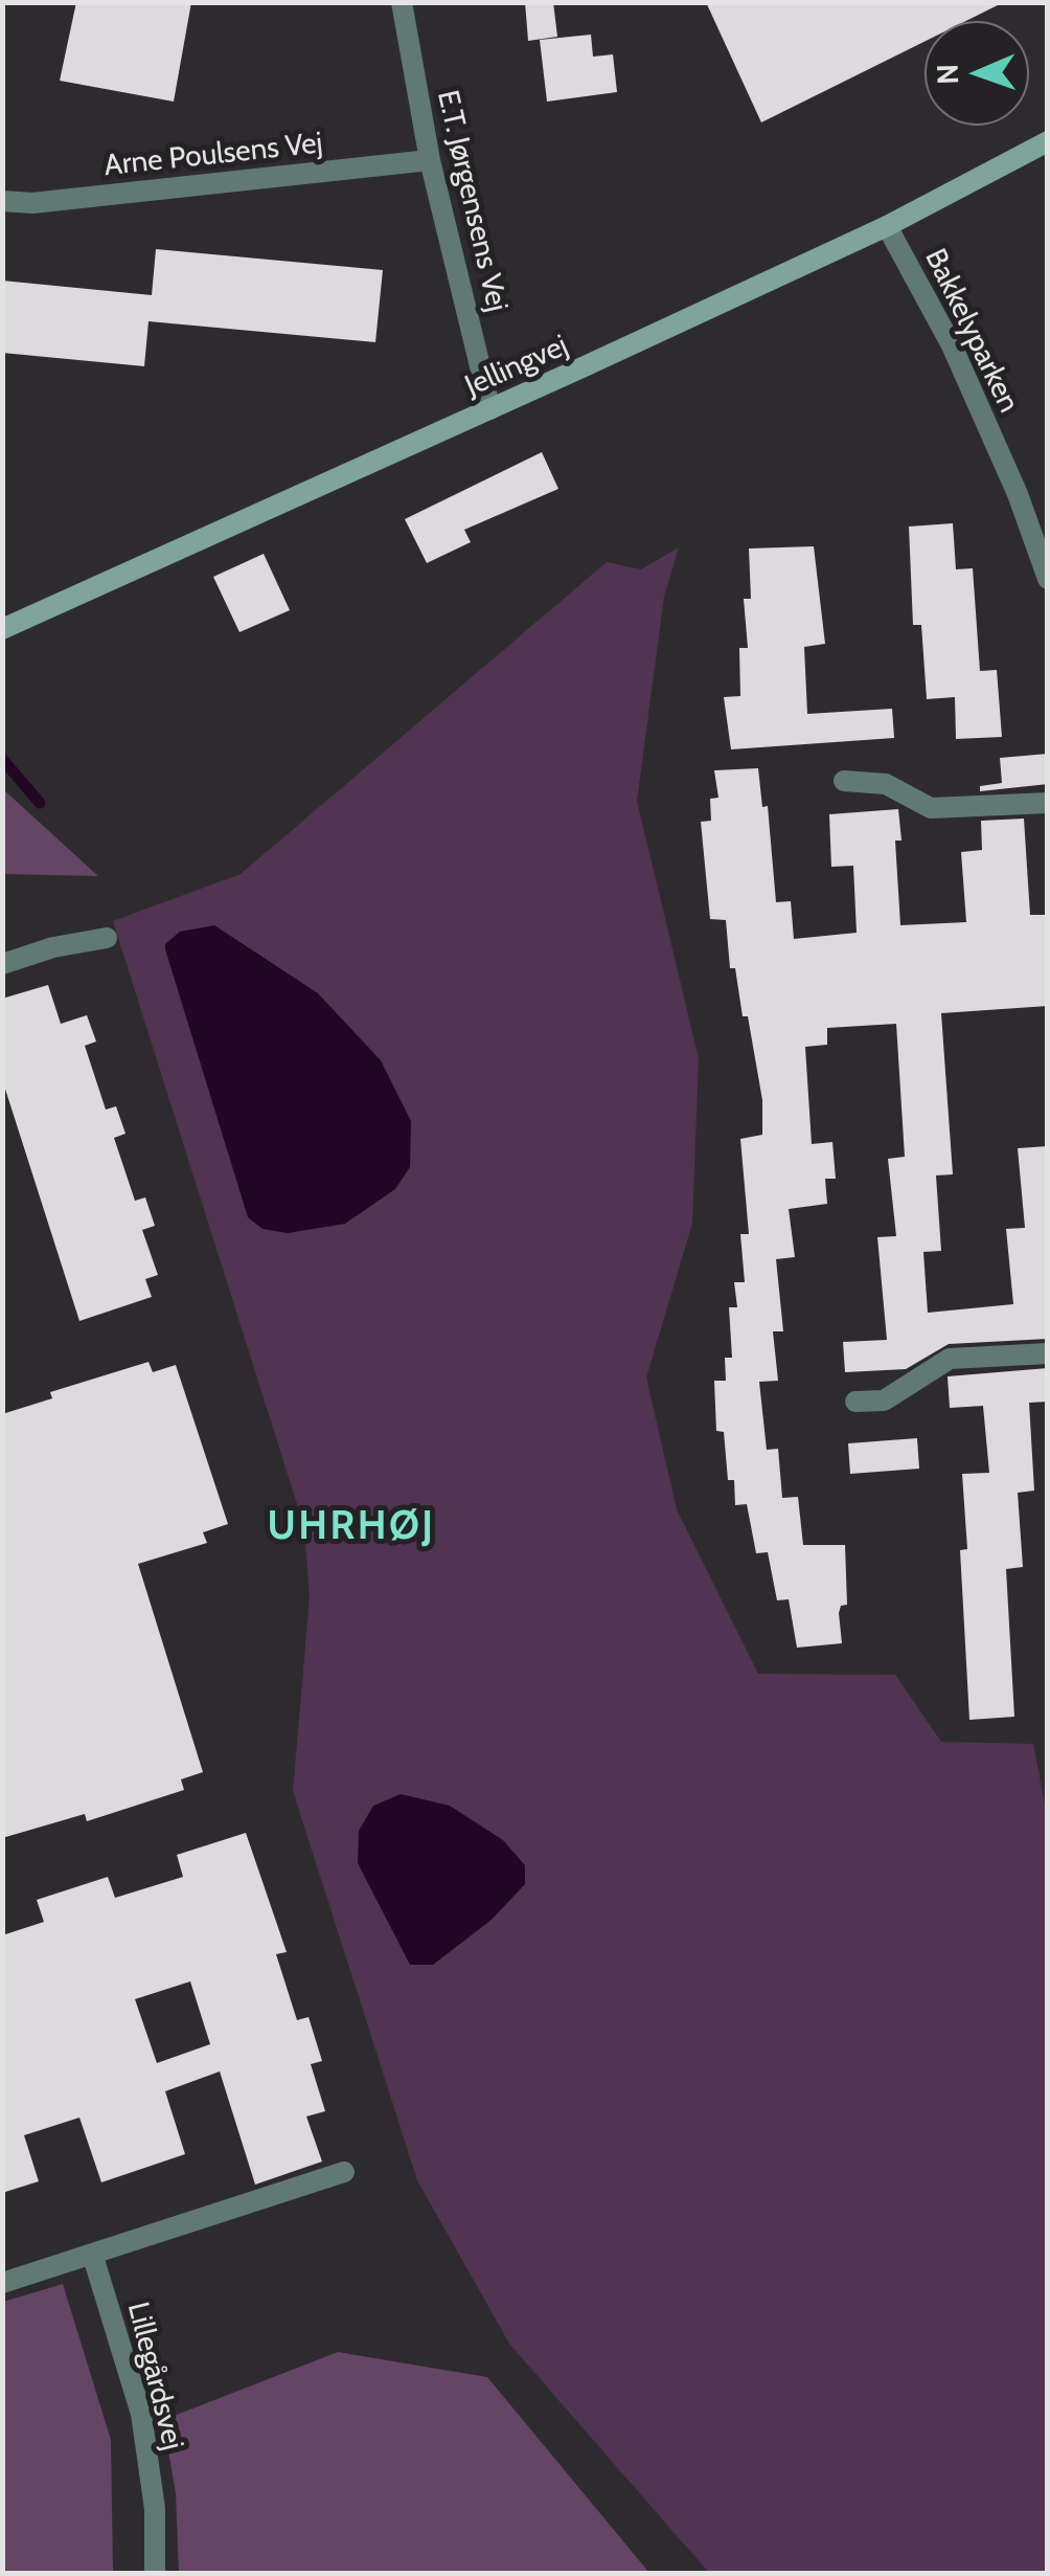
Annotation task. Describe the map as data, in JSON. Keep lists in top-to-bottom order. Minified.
{"streets":{"main road":["Jellingvej"],"street":["Arne Poulsens Vej","E.T. Jørgensens Vej","Bakkelyparken","Lillegårdsvej"]},"crossings":[["Arne Poulsens Vej","E.T. Jørgensens Vej"],["E.T. Jørgensens Vej","Jellingvej"],["Bakkelyparken","Jellingvej"]],"districts":["UHRHØJ"],"north":"left"}
